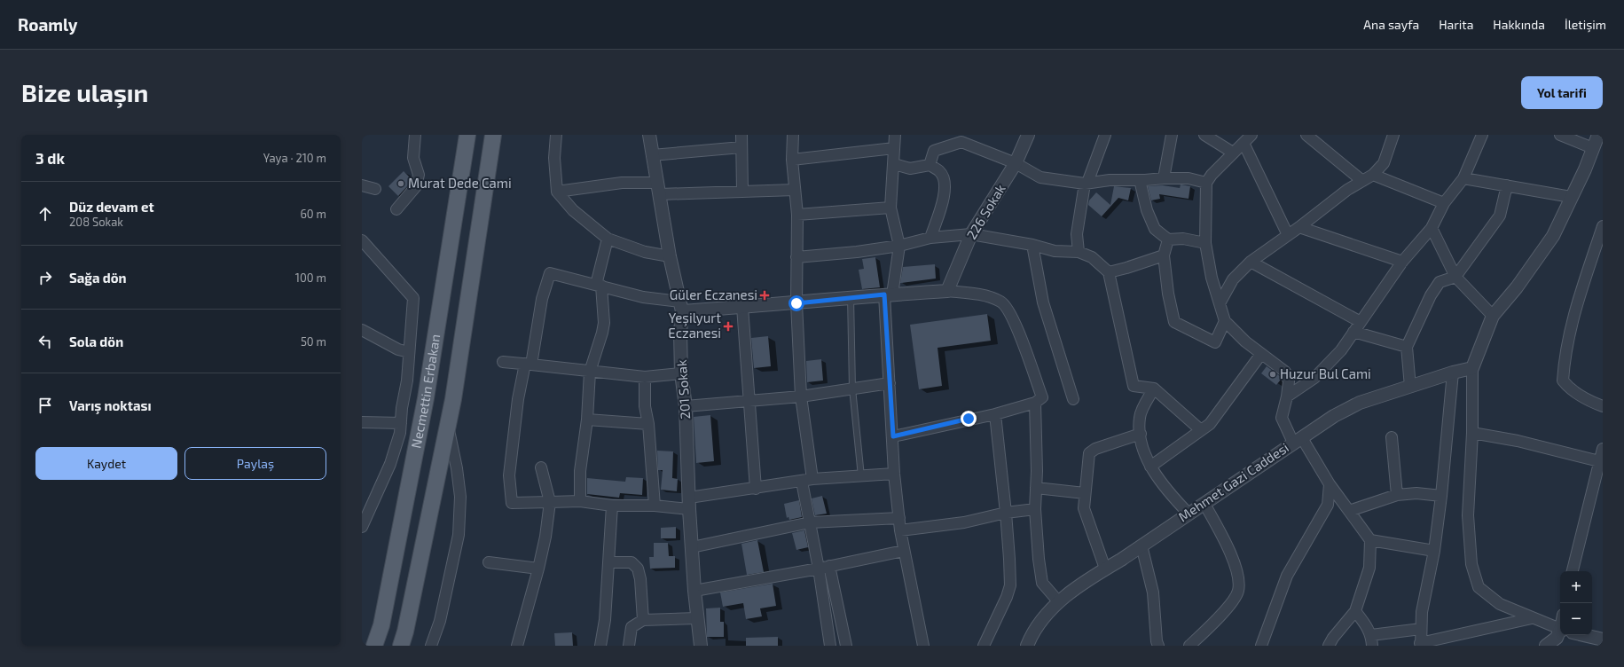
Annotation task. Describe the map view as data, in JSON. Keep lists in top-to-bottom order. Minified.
{"streets":{"main road":["Necmettin Erbakan"],"street":["226 Sokak","201 Sokak","Mehmet Gazi Caddesi"]},"places":{"other":["Murat Dede Cami","Huzur Bul Cami"],"health":["Güler Eczanesi","Yeşilyurt Eczanesi"]},"page":{"header":"Roamly","nav":["Ana sayfa","Harita","Hakkında","İletişim"],"buttons":["Yol tarifi",["Kaydet","Paylaş"]],"title":"Bize ulaşın","heading":["3 dk","Yaya · 210 m"],"list":[["Düz devam et","208 Sokak","60 m"],["Sağa dön","100 m"],["Sola dön","50 m"],"Varış noktası"],"map_buttons":["+","−"]}}
